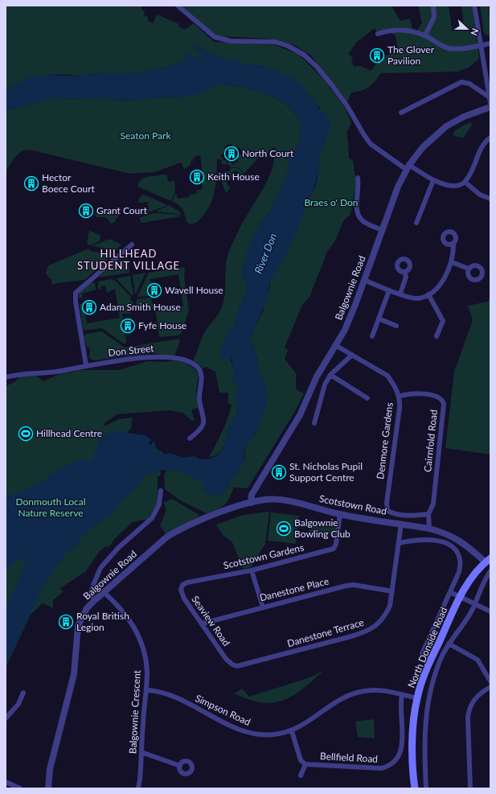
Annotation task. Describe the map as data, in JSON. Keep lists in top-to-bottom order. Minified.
{"streets":{"main road":["North Donside Road"],"street":["Balgownie Road","Don Street","Denmore Gardens","Cairnfold Road","Scotstown Road","Scotstown Gardens","Danestone Place","Seaview Road","Danestone Terrace","Simpson Road","Balgownie Crescent","Bellfield Road"]},"crossings":[["Balgownie Road","Denmore Gardens"],["Balgownie Road","Scotstown Road"],["Balgownie Road","Balgownie Crescent"],["Denmore Gardens","Cairnfold Road"],["Cairnfold Road","Scotstown Road"],["Scotstown Road","Scotstown Gardens"],["Scotstown Road","Danestone Terrace"],["Scotstown Road","North Donside Road"],["Scotstown Gardens","Seaview Road"],["Danestone Place","Seaview Road"],["Danestone Place","Danestone Terrace"],["Seaview Road","Danestone Terrace"],["North Donside Road","Simpson Road"],["Simpson Road","Balgownie Crescent"],["Simpson Road","Bellfield Road"]],"districts":["HILLHEAD STUDENT VILLAGE"],"water":["River Don"],"parks":["Seaton Park","Braes o' Don","Donmouth Local Nature Reserve"],"places":{"building":["The Glover Pavilion","North Court","Keith House","Hector Boece Court","Grant Court","Wavell House","Adam Smith House","Fyfe House","St. Nicholas Pupil Support Centre","Royal British Legion"],"sports":["Hillhead Centre","Balgownie Bowling Club"]},"north":"right"}
